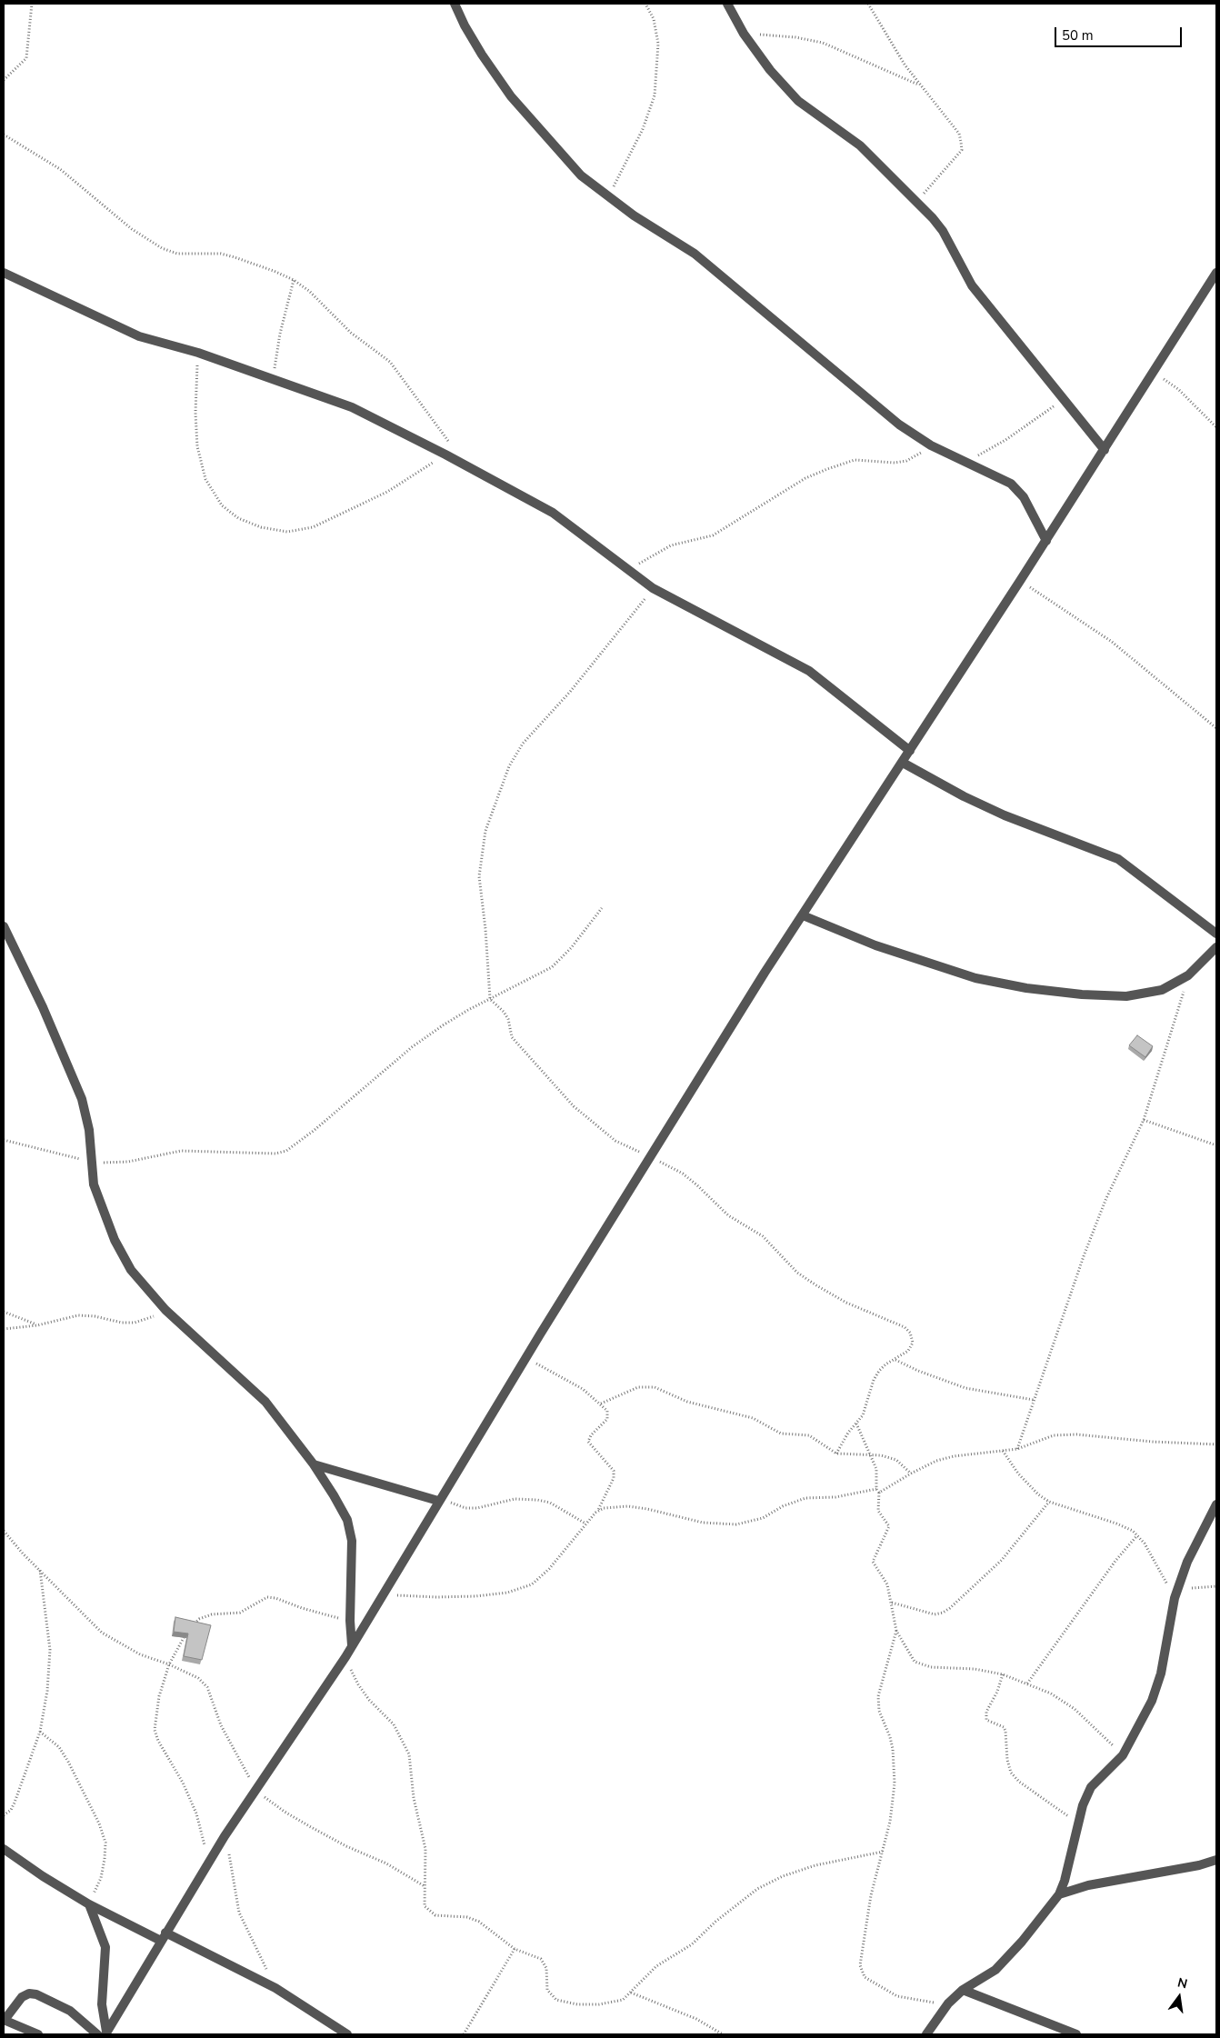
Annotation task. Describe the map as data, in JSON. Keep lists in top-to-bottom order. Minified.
{"scale_bar":"50 m","north":"top"}
